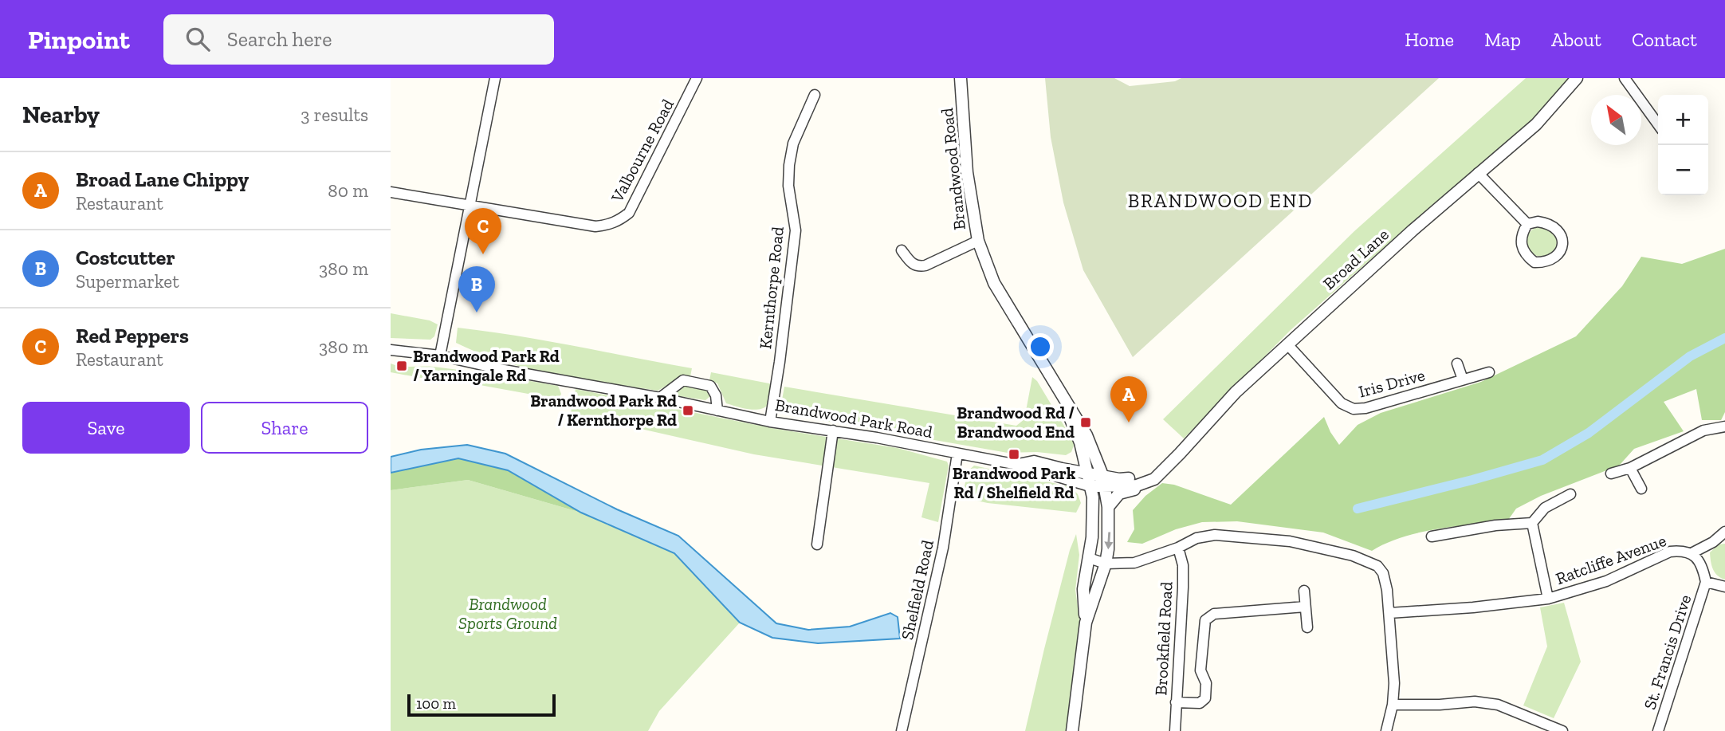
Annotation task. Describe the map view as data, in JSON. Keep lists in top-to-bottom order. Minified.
{"streets":{"street":["Valbourne Road","Brandwood Road","Broad Lane","Kernthorpe Road","Iris Drive","Brandwood Park Road","Ratcliffe Avenue","Shelfield Road","Brookfield Road","St. Francis Drive"]},"crossings":[["Brandwood Road","Brandwood Park Road"],["Broad Lane","Iris Drive"],["Kernthorpe Road","Brandwood Park Road"],["Brandwood Park Road","Shelfield Road"],["Ratcliffe Avenue","St. Francis Drive"]],"districts":["BRANDWOOD END"],"parks":["Brandwood Sports Ground"],"places":{"transit":["Brandwood Park Rd / Yarningale Rd","Brandwood Park Rd / Kernthorpe Rd","Brandwood Rd / Brandwood End","Brandwood Park Rd / Shelfield Rd"]},"scale_bar":"100 m","north":"top left","page":{"header":"Pinpoint","search":"Search here","nav":["Home","Map","About","Contact"],"heading":["Nearby","3 results"],"map_buttons":["+","−"],"list":[{"mark":"A","name":"Broad Lane Chippy","note":"Restaurant","value":"80 m"},{"mark":"B","name":"Costcutter","note":"Supermarket","value":"380 m"},{"mark":"C","name":"Red Peppers","note":"Restaurant","value":"380 m"}],"pins":["C","B","A"],"buttons":["Save","Share"],"scale":"100 m"}}
